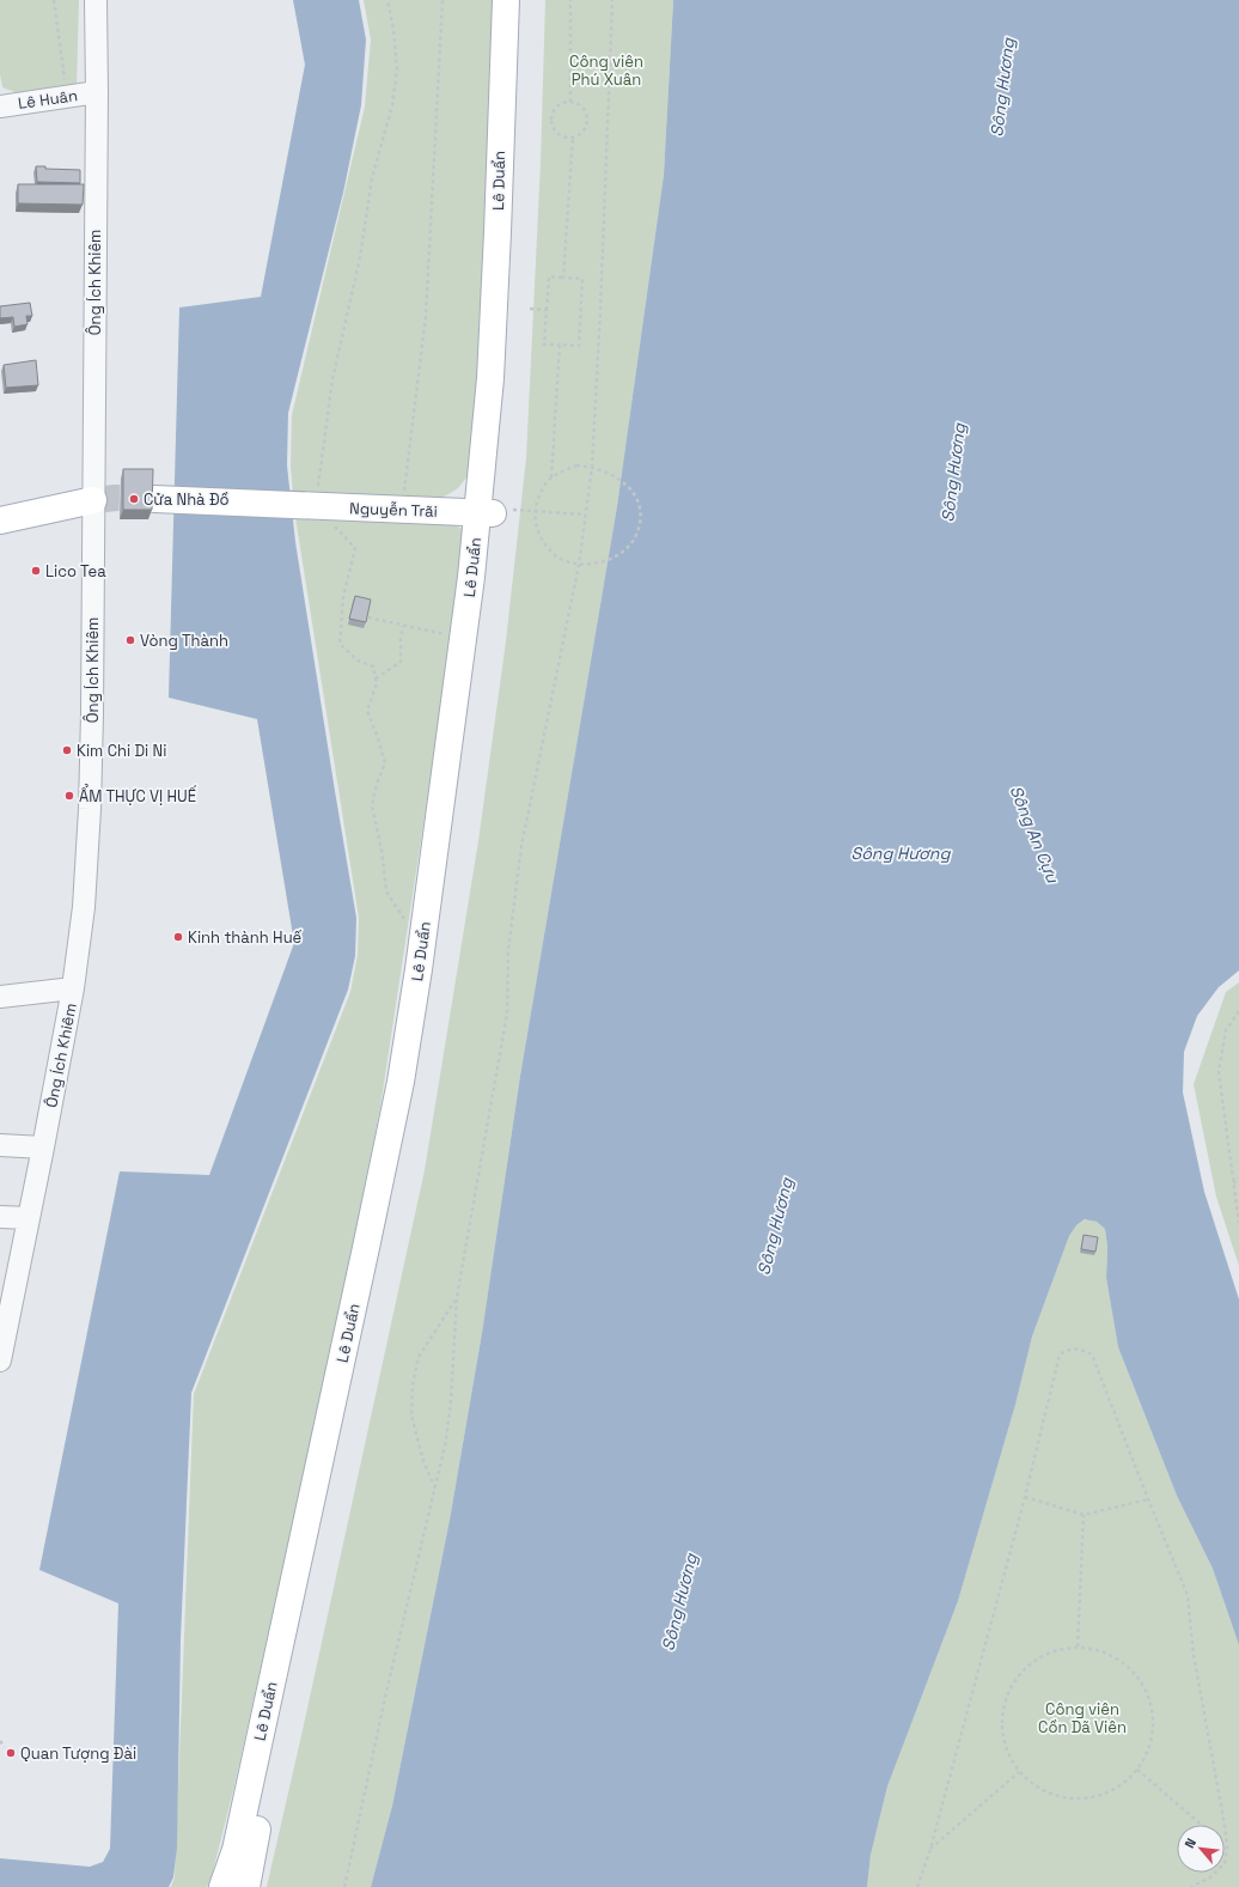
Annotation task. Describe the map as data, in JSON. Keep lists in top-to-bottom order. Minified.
{"streets":{"main road":["Lê Duẩn","Nguyễn Trãi"],"street":["Lê Huân","Ông Ích Khiêm"]},"crossings":[["Lê Huân","Ông Ích Khiêm"],["Lê Duẩn","Nguyễn Trãi"]],"water":["Sông Hương","Sông An Cựu"],"parks":["Công viên Phú Xuân","Công viên Cồn Dã Viên"],"places":["Cửa Nhà Đồ","Lico Tea","Vòng Thành","Kim Chi Di Ni","ẨM THỰC VỊ HUẾ","Kinh thành Huế","Quan Tượng Đài"],"north":"top left"}
